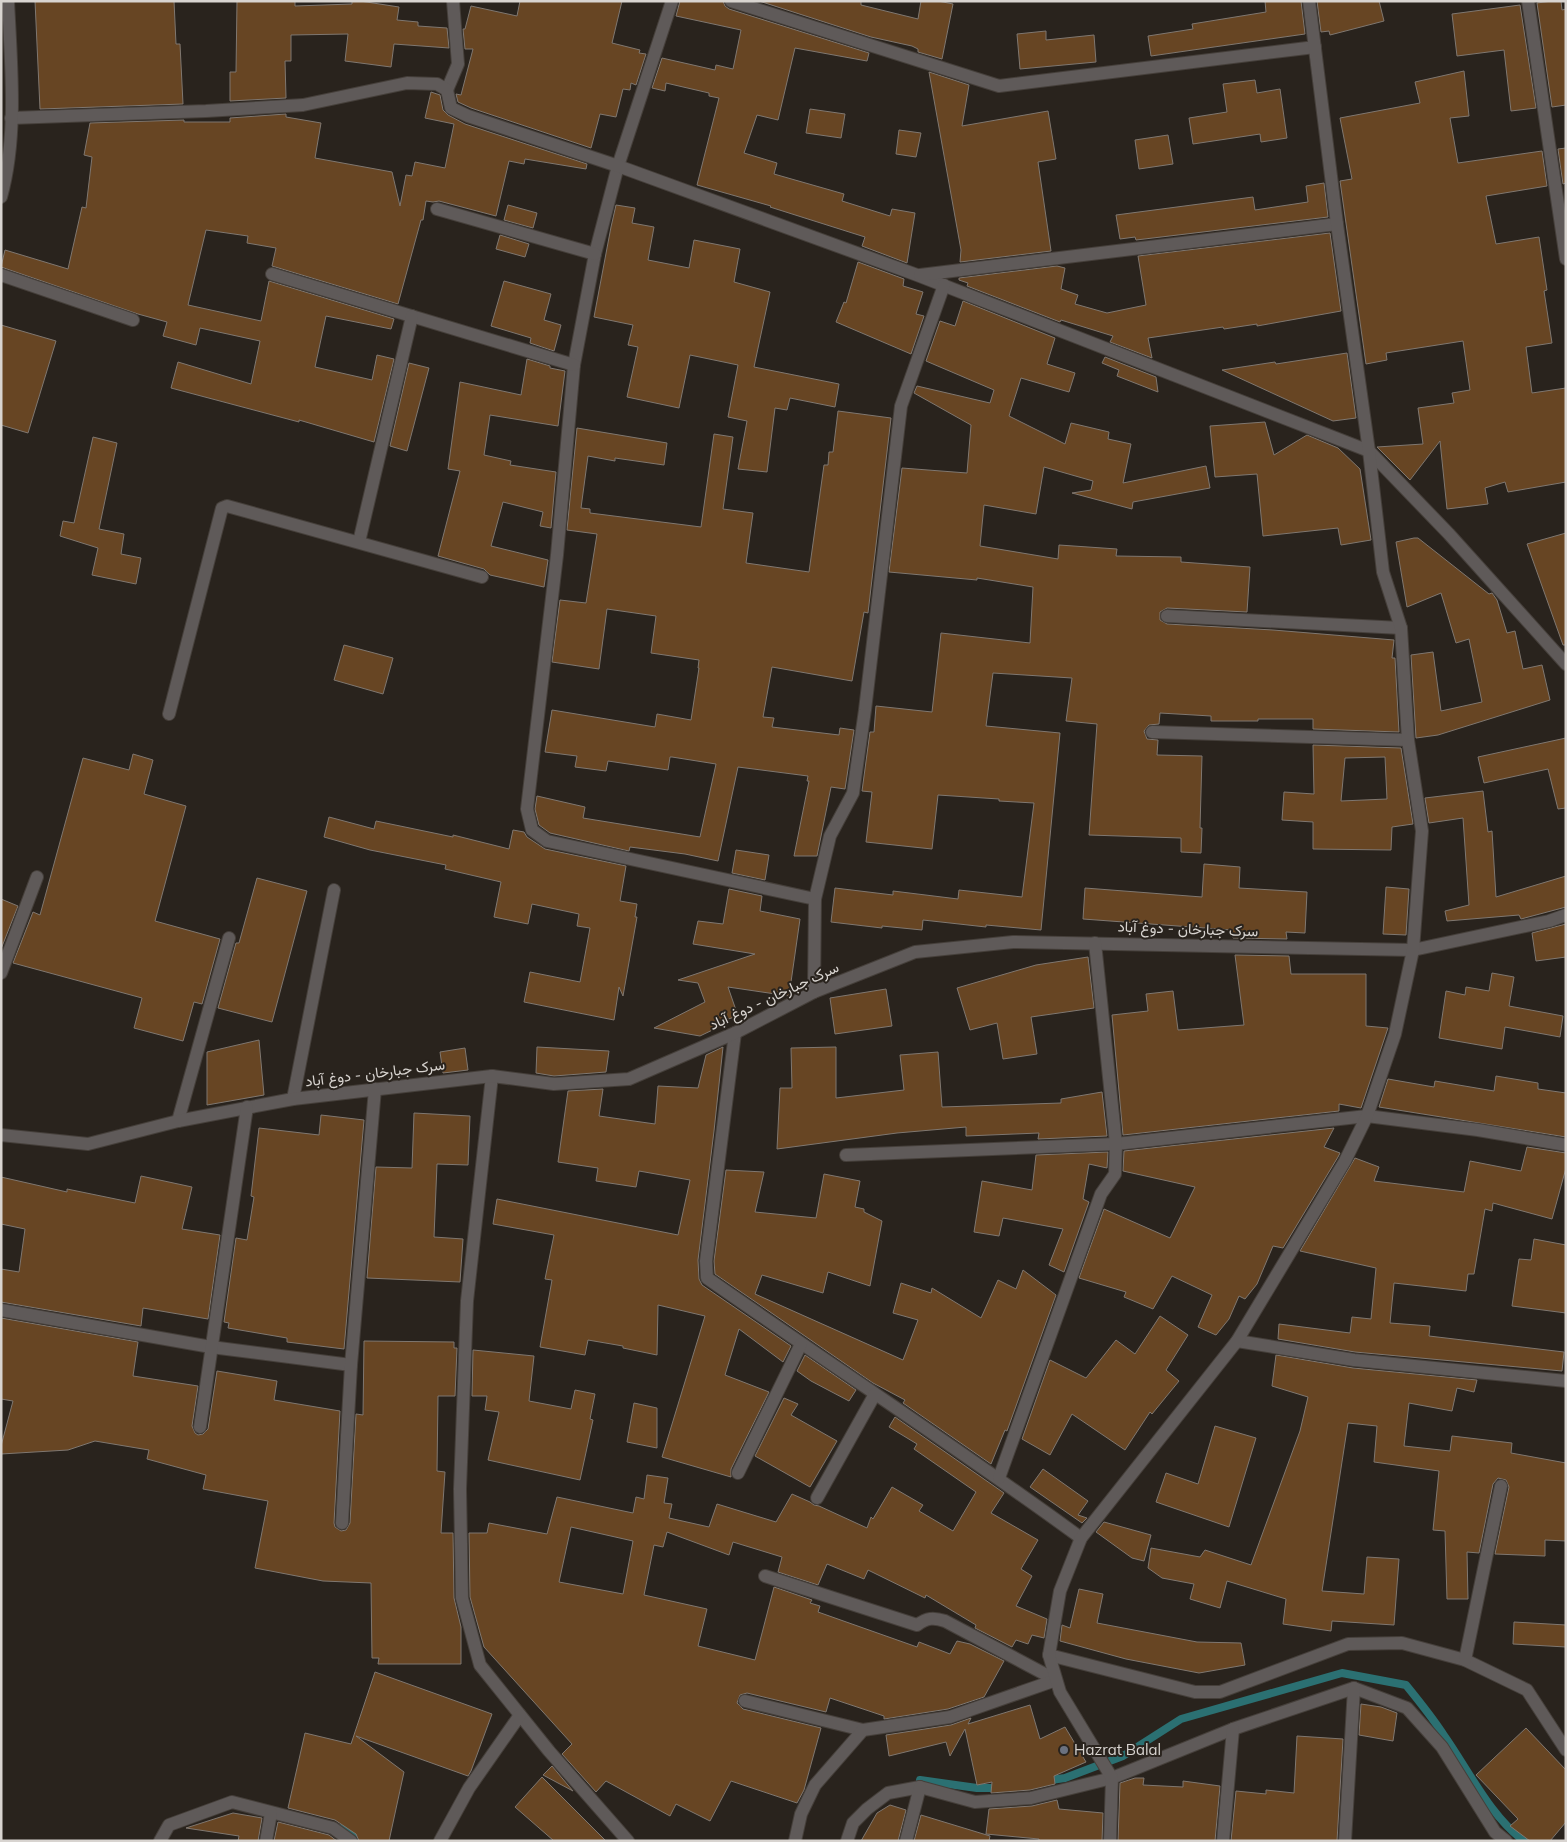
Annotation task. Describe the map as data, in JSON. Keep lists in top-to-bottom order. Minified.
{"streets":{"street":["سرک جبارخان - دوغ آباد"]},"places":["Hazrat Balal"]}
